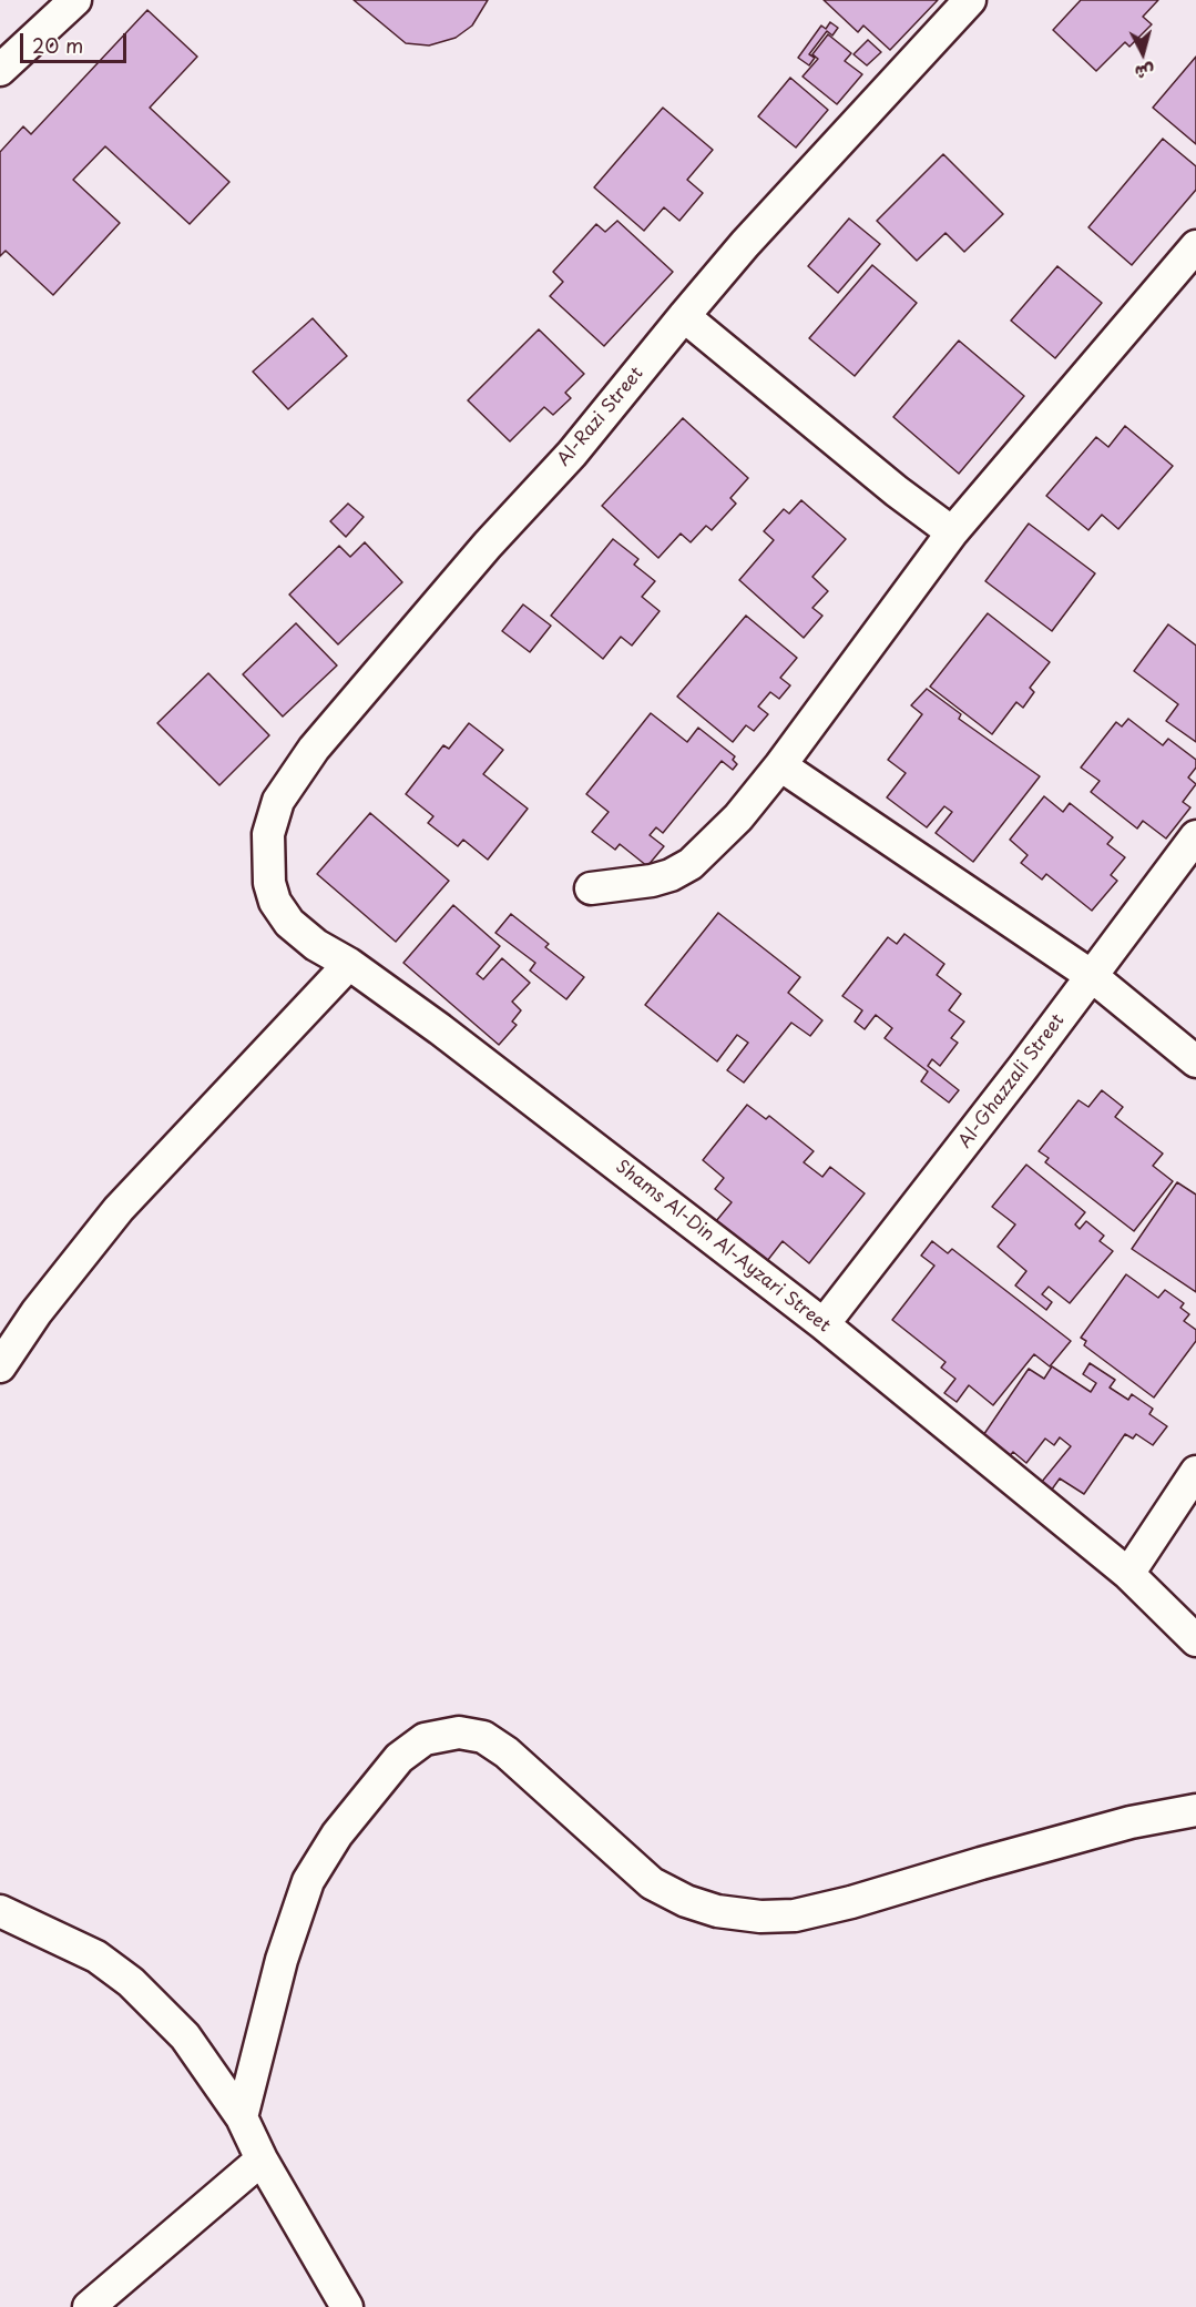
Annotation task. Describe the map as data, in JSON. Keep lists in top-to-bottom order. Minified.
{"streets":{"street":["Al-Razi Street","Al-Ghazzali Street","Shams Al-Din Al-Ayzari Street"]},"crossings":[["Al-Razi Street","Shams Al-Din Al-Ayzari Street"],["Al-Ghazzali Street","Shams Al-Din Al-Ayzari Street"]],"scale_bar":"20 m","north":"bottom"}
